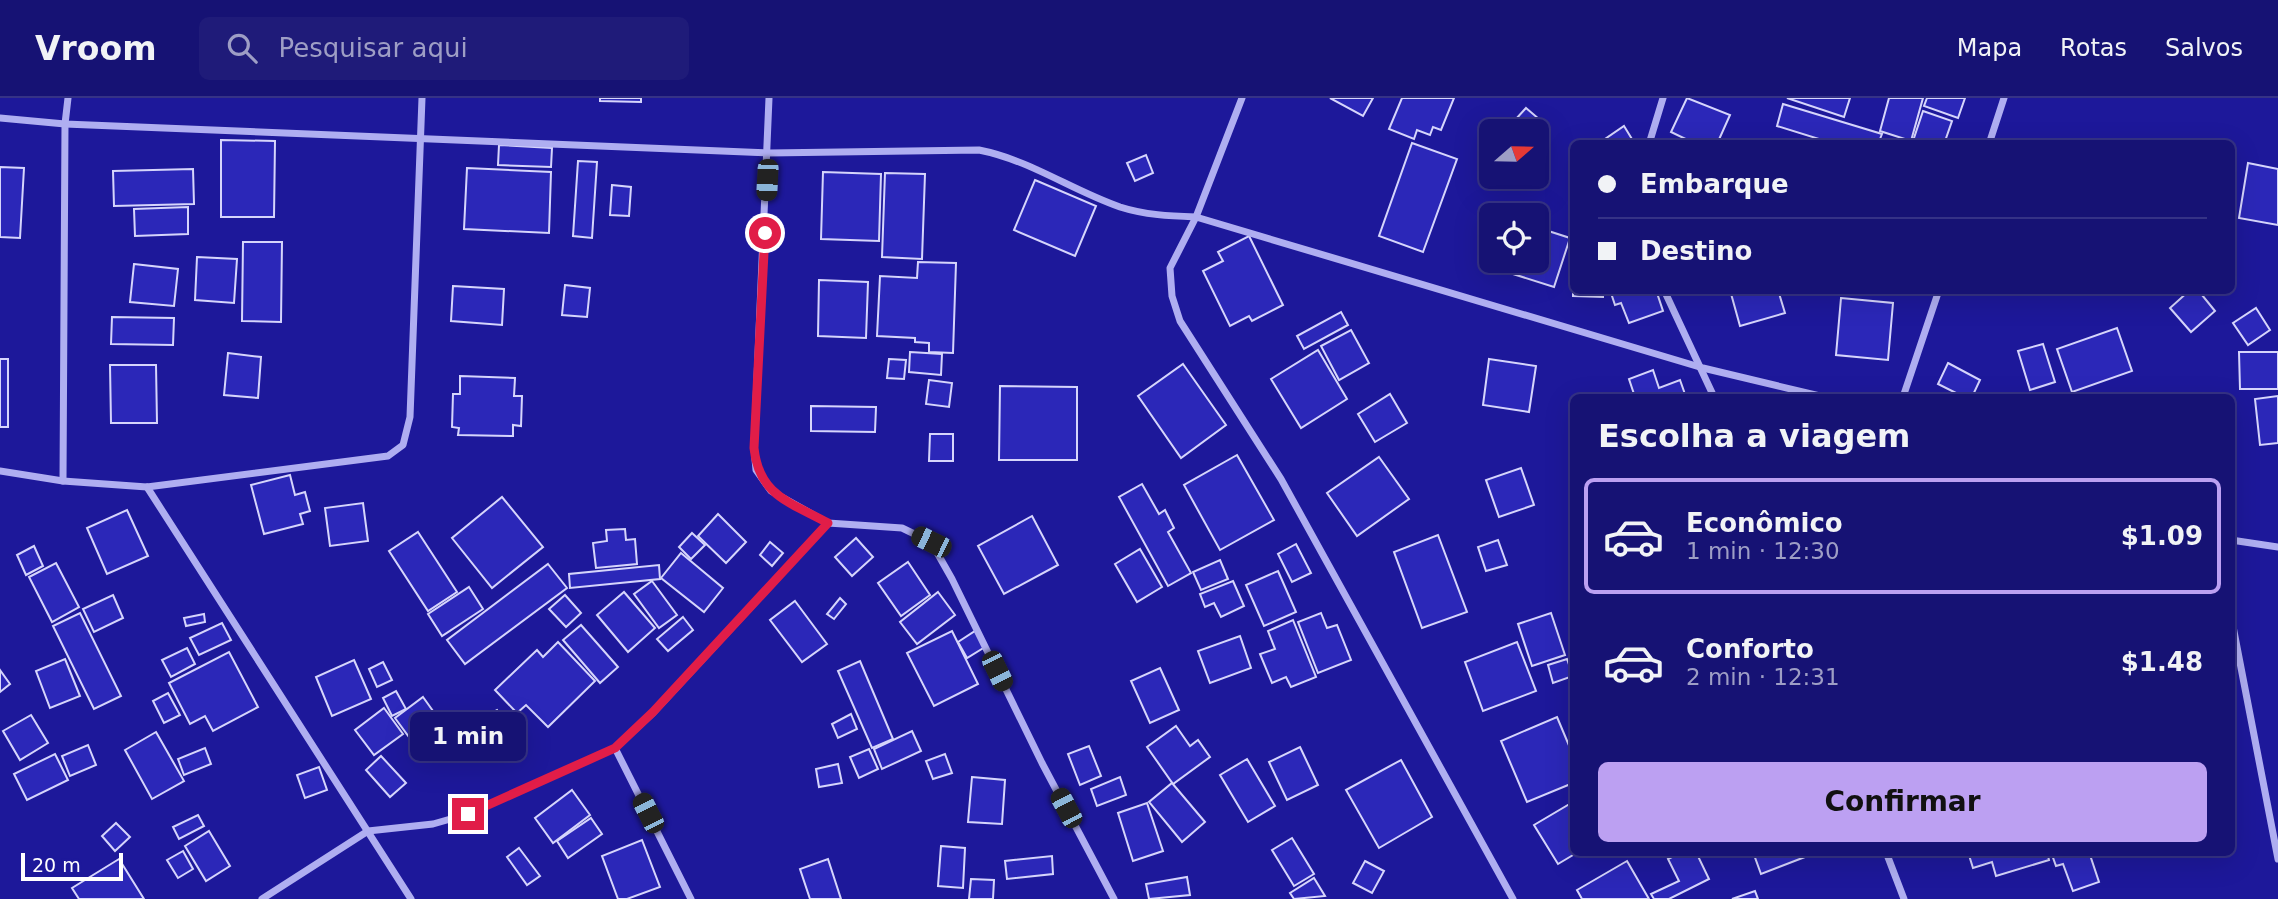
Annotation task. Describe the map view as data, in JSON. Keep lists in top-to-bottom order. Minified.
{"scale_bar":"20 m","north":"right","page":{"header":"Vroom","search":"Pesquisar aqui","nav":["Mapa","Rotas","Salvos"],"banner":["Embarque","Destino"],"heading":"Escolha a viagem","list":[{"name":"Econômico","note":"1 min · 12:30","value":"$1.09"},{"name":"Conforto","note":"2 min · 12:31","value":"$1.48"}],"bubble":"1 min","buttons":"Confirmar","scale":"20 m"}}
